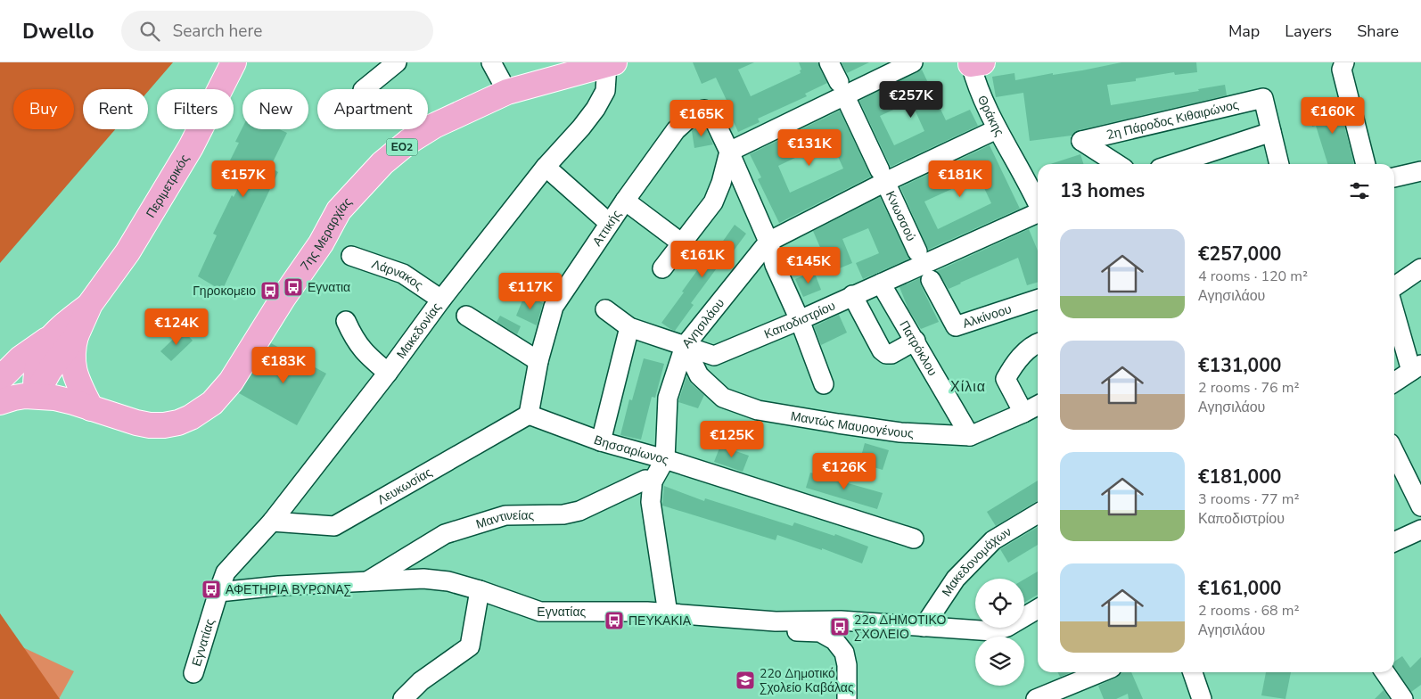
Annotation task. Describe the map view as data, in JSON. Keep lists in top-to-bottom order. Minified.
{"streets":{"main road":["ΕΟ2","Περιμετρικός","7ης Μεραρχίας"],"street":["Θράκης","2η Πάροδος Κιθαιρώνος","Κνωσσού","Αττικής","Λάρνακος","Αλκίνοου","Καποδιστρίου","Αγησιλάου","Μακεδονίας","Πατρόκλου","Μαντώς Μαυρογένους","Βησσαρίωνος","Λευκωσίας","Μαντινείας","Μακεδονομάχων","Εγνατίας"]},"crossings":[["Θράκης","Αγησιλάου"],["Περιμετρικός","7ης Μεραρχίας"],["Κνωσσού","Αγησιλάου"],["Αττικής","Βησσαρίωνος"],["Αττικής","Λευκωσίας"],["7ης Μεραρχίας","Μακεδονίας"],["Λάρνακος","Μακεδονίας"],["Καποδιστρίου","Αγησιλάου"],["Καποδιστρίου","Πατρόκλου"],["Καποδιστρίου","Μαντώς Μαυρογένους"],["Αγησιλάου","Μαντώς Μαυρογένους"],["Αγησιλάου","Βησσαρίωνος"],["Αγησιλάου","Μαντινείας"],["Αγησιλάου","Εγνατίας"],["Μακεδονίας","Λευκωσίας"],["Μακεδονίας","Εγνατίας"],["Πατρόκλου","Μαντώς Μαυρογένους"],["Βησσαρίωνος","Λευκωσίας"],["Μαντινείας","Εγνατίας"],["Μακεδονομάχων","Εγνατίας"]],"districts":["Χίλια"],"places":{"bus stop":["Εγνατια","Γηροκομειο","ΑΦΕΤΗΡΙΑ ΒΥΡΩΝΑΣ","ΠΕΥΚΑΚΙΑ","22ο ΔΗΜΟΤΙΚΟ ΣΧΟΛΕΙΟ"],"school or university":["22ο Δημοτικό Σχολείο Καβάλας"]},"page":{"header":"Dwello","search":"Search here","nav":["Map","Layers","Share"],"price":["€257K","€160K","€165K","€131K","€157K","€181K","€161K","€145K","€117K","€124K","€183K","€125K","€126K"],"chip":["Buy","Rent","Filters","New","Apartment"],"heading":"13 homes","list":[{"name":"€257,000","note":"4 rooms · 120 m² · Αγησιλάου"},{"name":"€131,000","note":"2 rooms · 76 m² · Αγησιλάου"},{"name":"€181,000","note":"3 rooms · 77 m² · Καποδιστρίου"},{"name":"€161,000","note":"2 rooms · 68 m² · Αγησιλάου"}]}}
